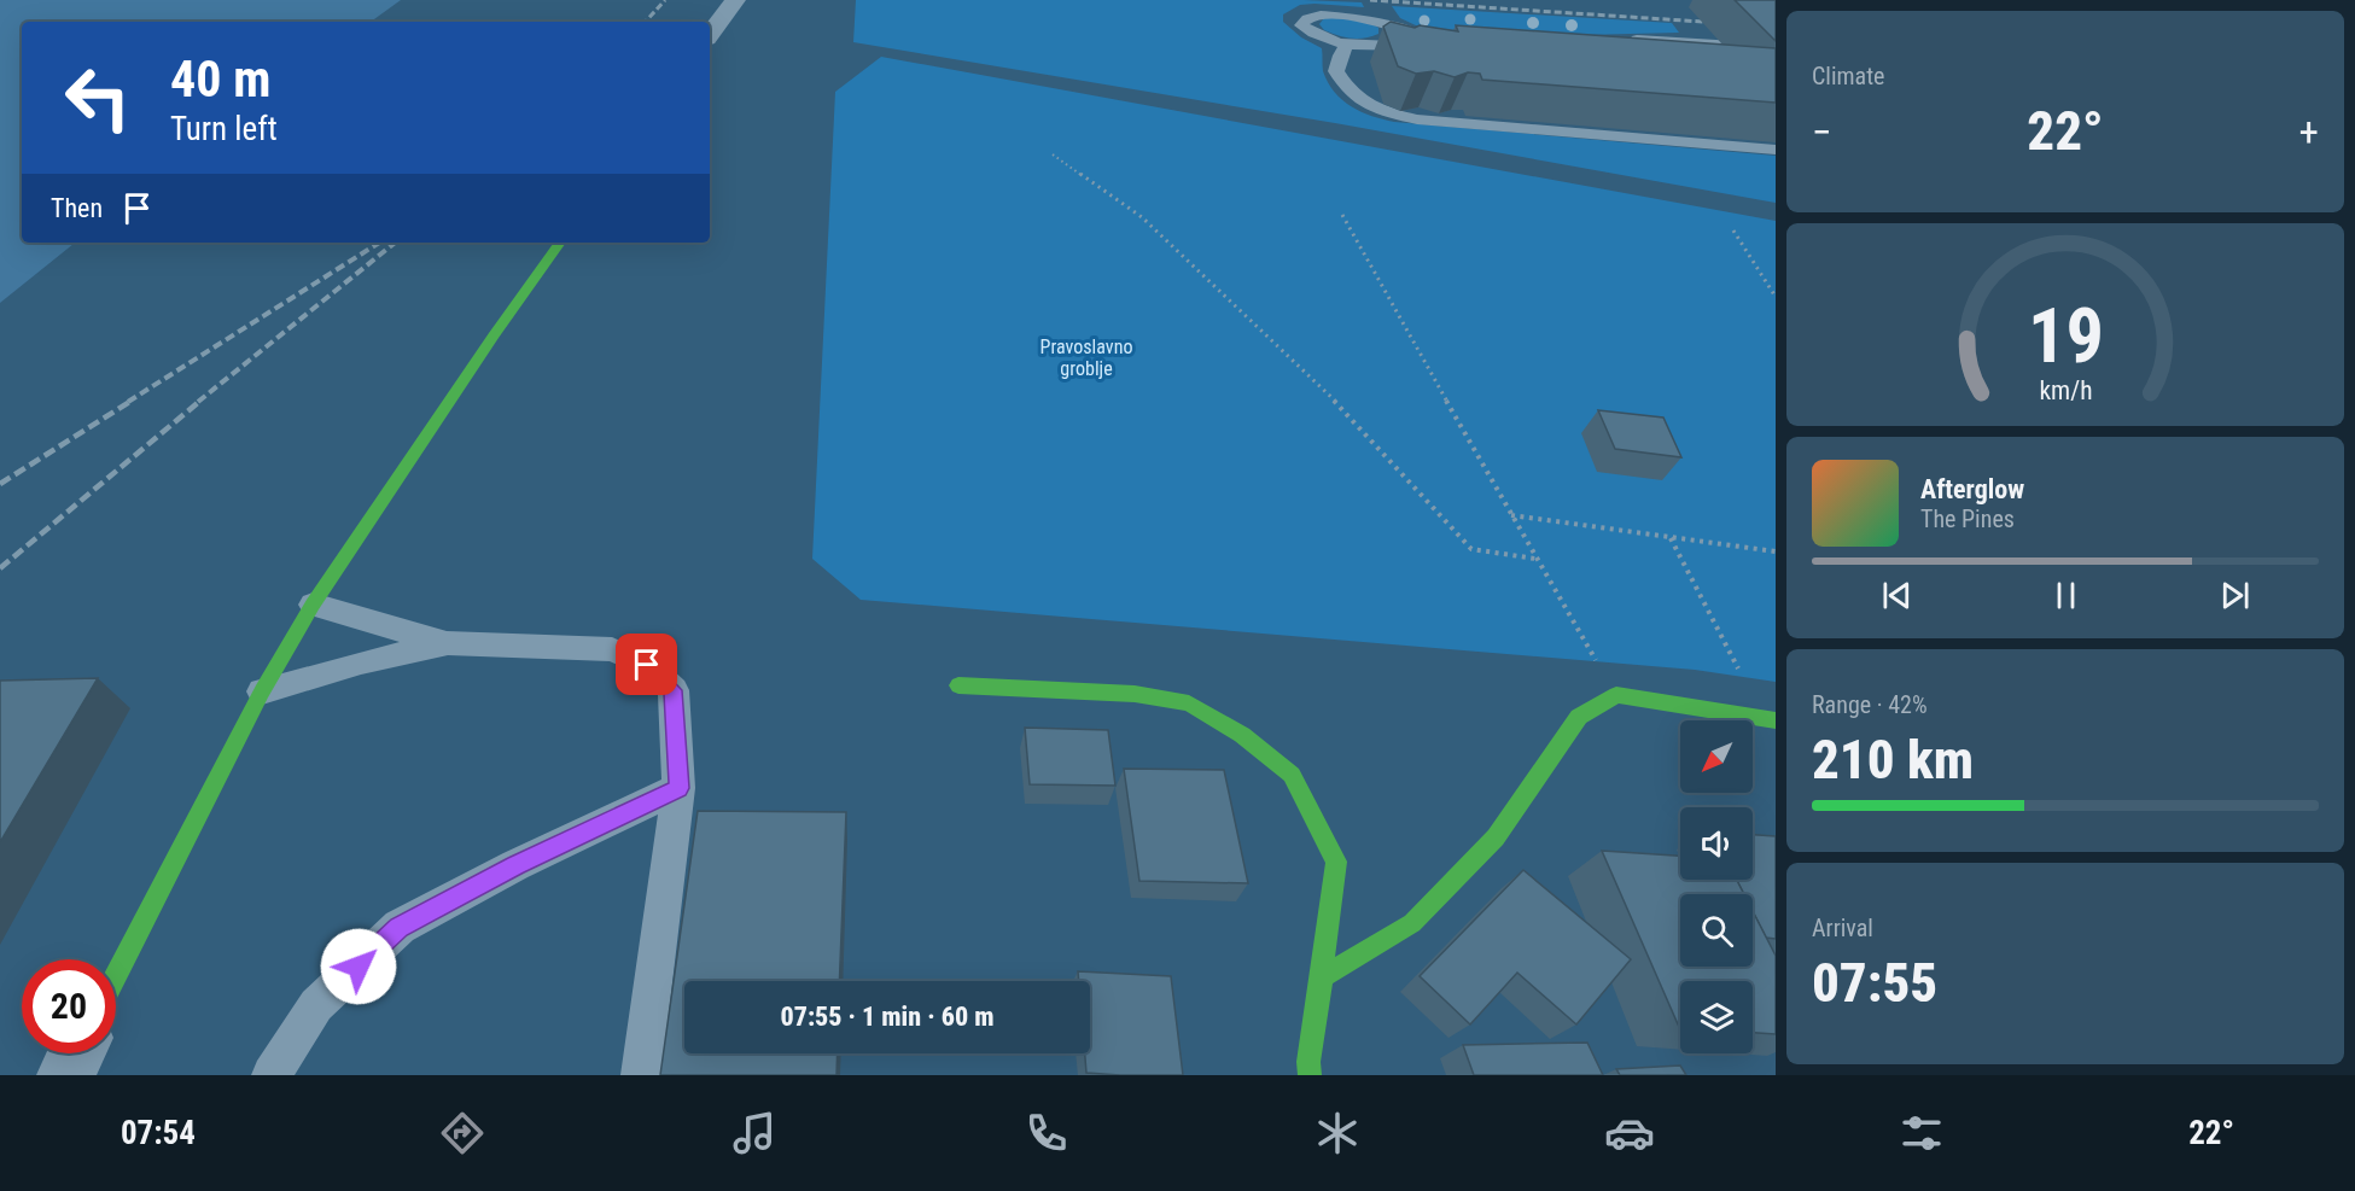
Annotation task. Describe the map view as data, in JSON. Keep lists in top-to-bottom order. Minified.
{"parks":["Pravoslavno groblje"],"north":"bottom left","page":{"tile":["Climate",["Range · 42%","210 km"],["Arrival","07:55"]],"turn":["40 m","Turn left"],"heat":["−","22°","+"],"then":"Then","song":["Afterglow","The Pines"],"limit":"20","trip":"07:55 · 1 min · 60 m","tabs":["07:54","22°"],"gauge":["19","km/h"]}}
